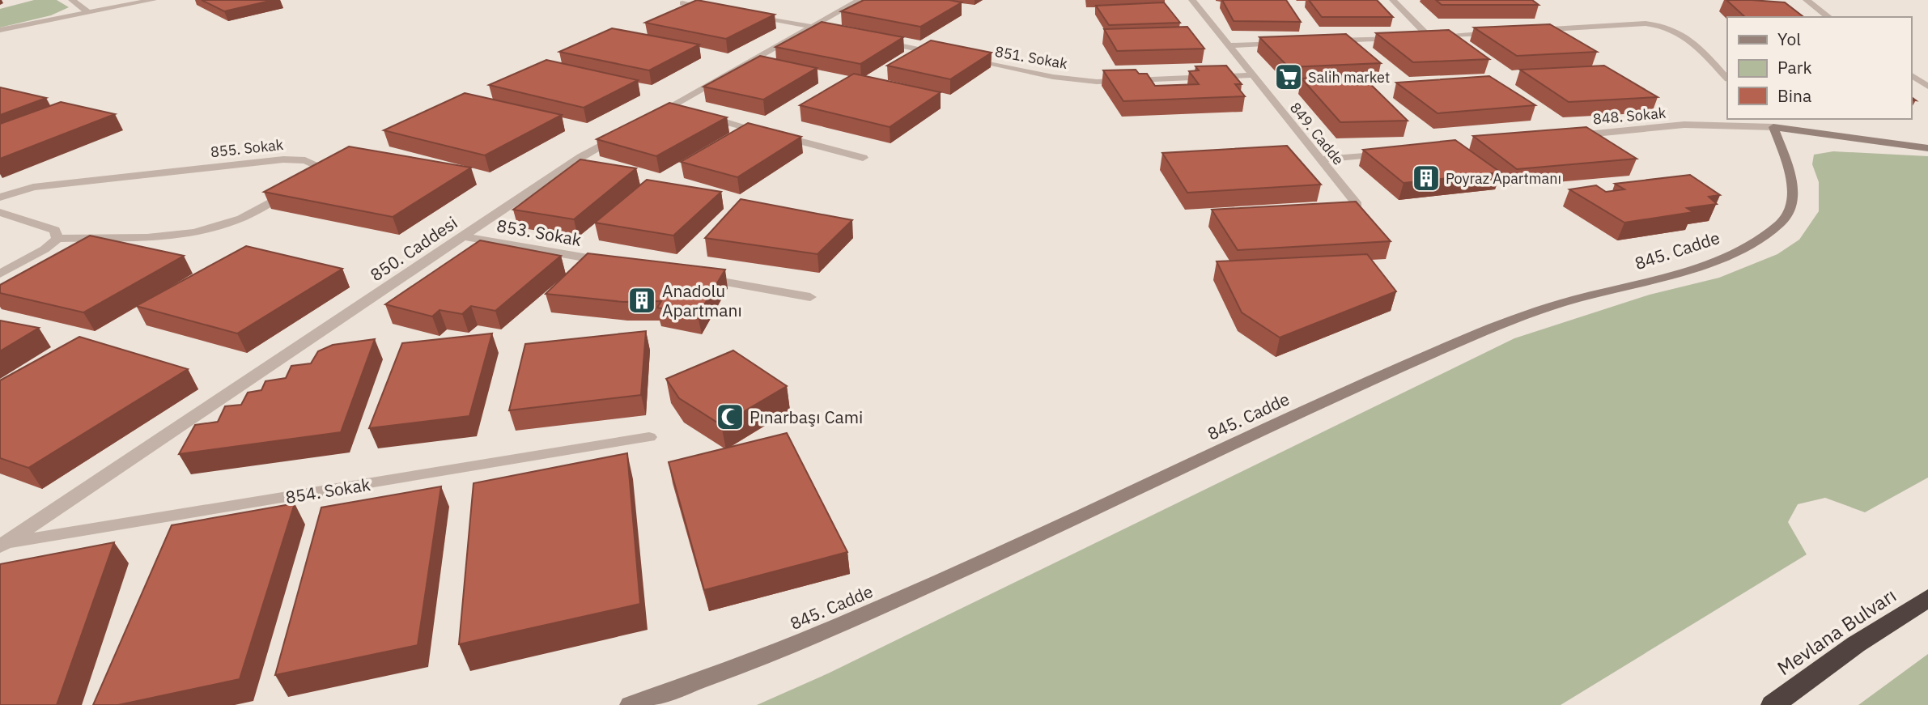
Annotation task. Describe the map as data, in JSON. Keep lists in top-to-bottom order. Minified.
{"streets":{"highway":["Mevlana Bulvarı"],"street":["851. Sokak","848. Sokak","849. Cadde","855. Sokak","853. Sokak","850. Caddesi","845. Cadde","854. Sokak"]},"crossings":[["851. Sokak","849. Cadde"],["848. Sokak","845. Cadde"],["853. Sokak","850. Caddesi"],["850. Caddesi","854. Sokak"]],"places":{"supermarket":["Salih market"],"building":["Poyraz Apartmanı","Anadolu Apartmanı"],"mosque":["Pınarbaşı Cami"]},"legend":["Yol","Park","Bina"]}
